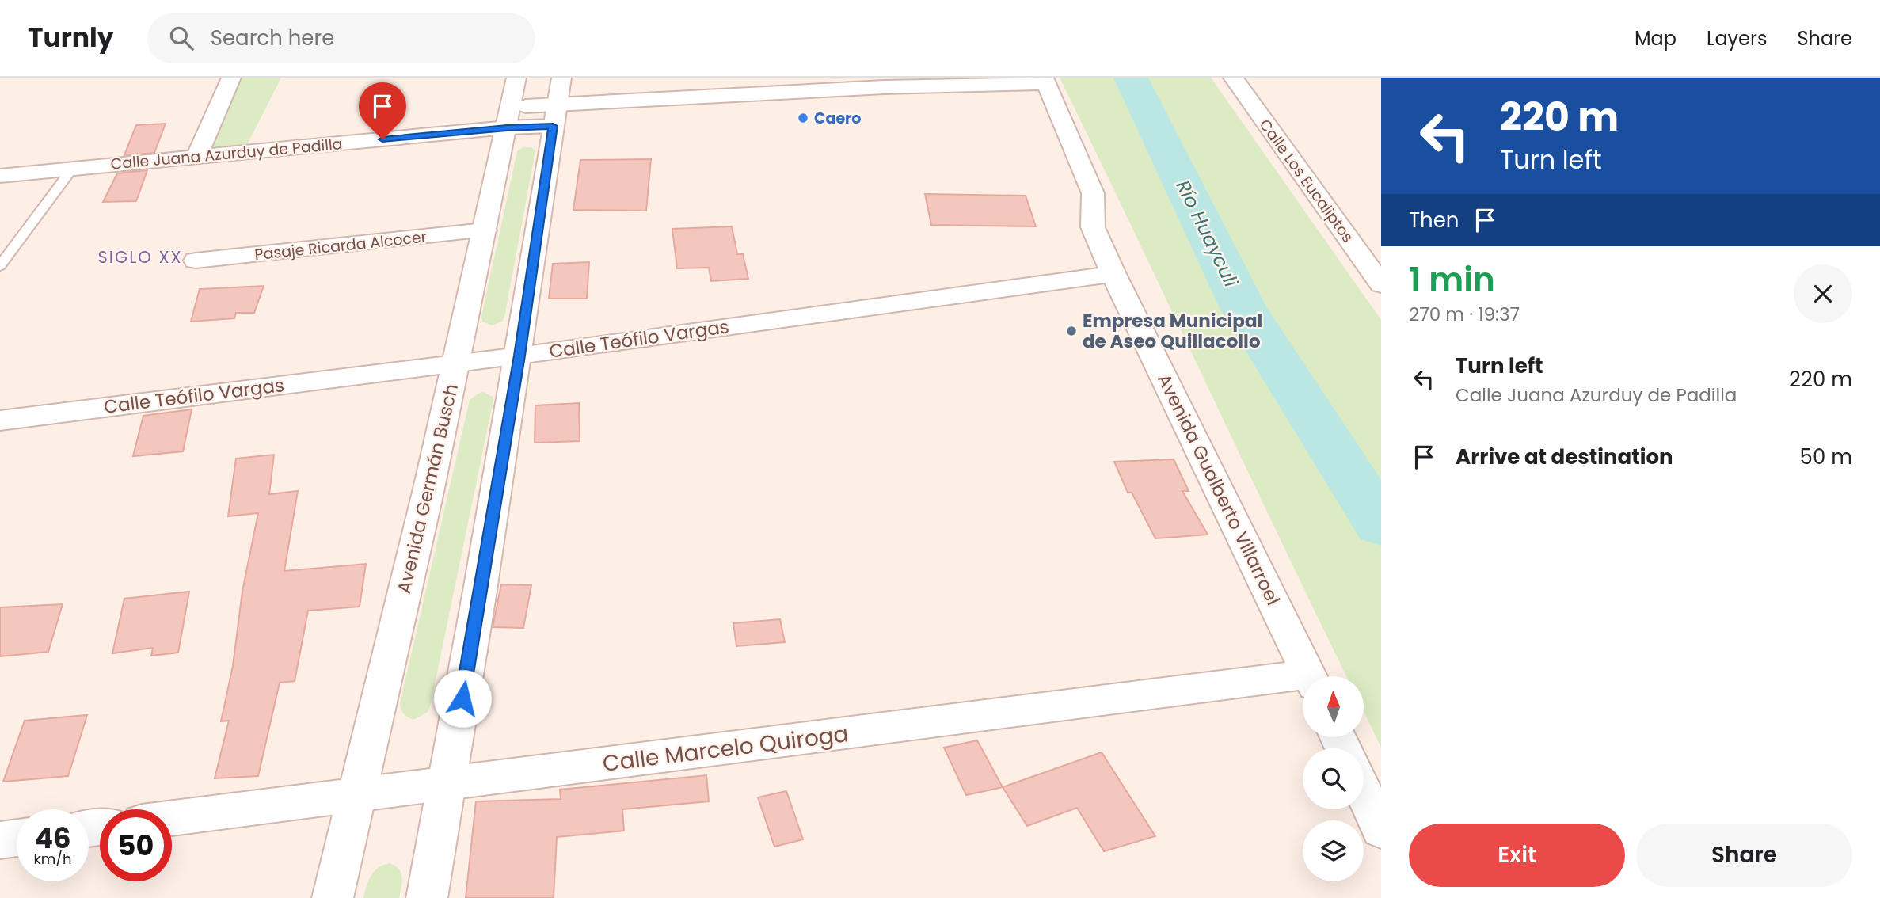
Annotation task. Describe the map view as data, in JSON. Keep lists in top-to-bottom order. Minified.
{"streets":{"street":["Calle Juana Azurduy de Padilla","Calle Los Eucaliptos","Pasaje Ricarda Alcocer","Calle Teófilo Vargas","Avenida Germán Busch","Avenida Gualberto Villarroel","Calle Marcelo Quiroga"]},"crossings":[["Calle Juana Azurduy de Padilla","Avenida Germán Busch"],["Calle Juana Azurduy de Padilla","Avenida Gualberto Villarroel"],["Pasaje Ricarda Alcocer","Avenida Germán Busch"],["Calle Teófilo Vargas","Avenida Germán Busch"],["Calle Teófilo Vargas","Avenida Gualberto Villarroel"],["Avenida Germán Busch","Calle Marcelo Quiroga"]],"districts":["SIGLO XX"],"water":["Río Huayculi"],"places":["Caero","Empresa Municipal de Aseo Quillacollo"],"north":"top","page":{"header":"Turnly","search":"Search here","nav":["Map","Layers","Share"],"turn":["220 m","Turn left"],"then":"Then","heading":["1 min","270 m · 19:37"],"list":[{"name":"Turn left","note":"Calle Juana Azurduy de Padilla","value":"220 m"},{"name":"Arrive at destination","value":"50 m"}],"speed":"46 km/h","limit":"50","buttons":["Exit","Share"]}}
